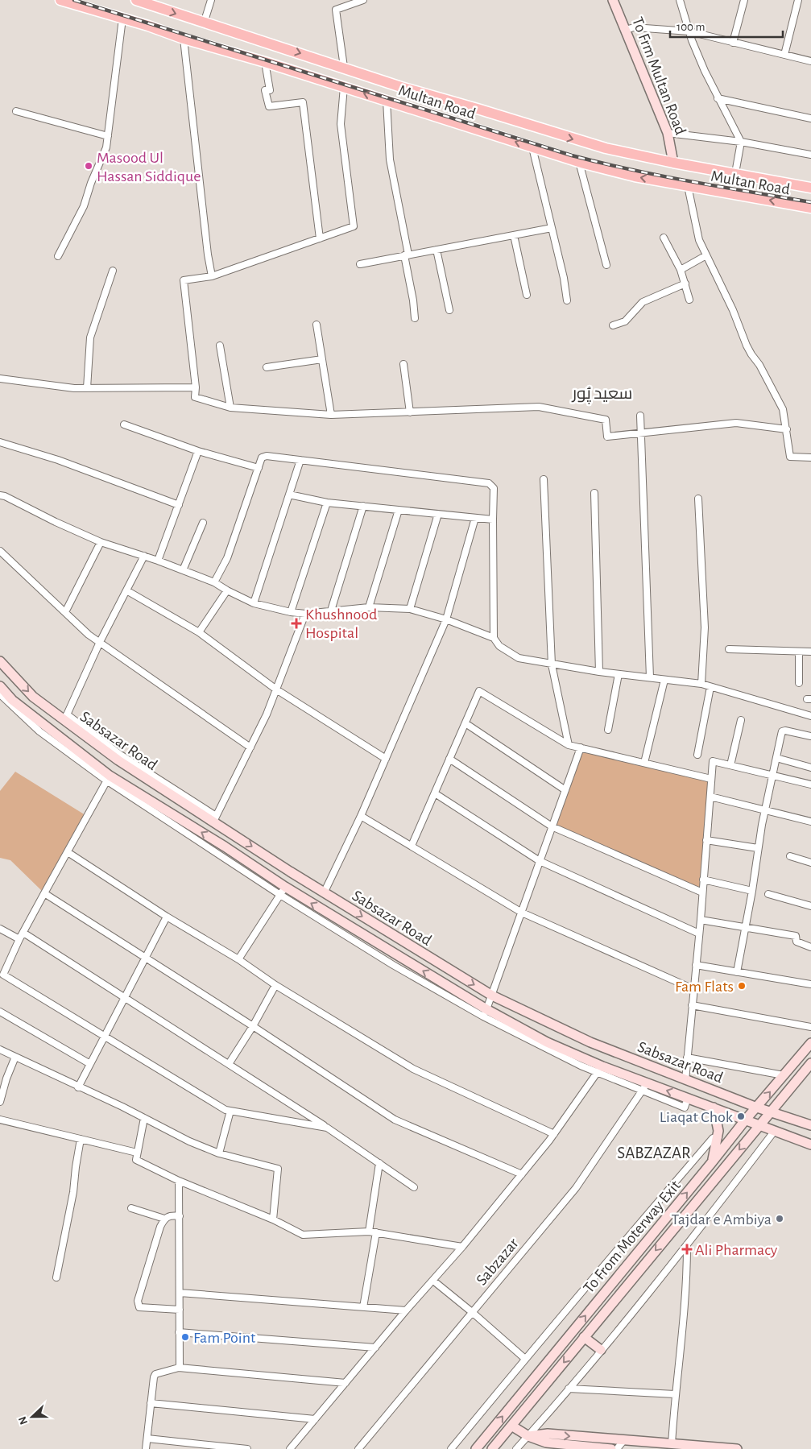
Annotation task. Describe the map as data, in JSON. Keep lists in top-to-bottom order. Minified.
{"streets":{"main road":["To Frm Multan Road","Multan Road","Sabsazar Road","To From Moterway Exit"],"street":["Sabzazar"]},"crossings":[["To Frm Multan Road","Multan Road"],["Sabsazar Road","To From Moterway Exit"],["Sabsazar Road","Sabzazar"]],"districts":["سعید پُور","SABZAZAR"],"places":{"other":["Masood Ul Hassan Siddique","Fam Flats","Liaqat Chok","Tajdar e Ambiya","Fam Point"],"health":["Khushnood Hospital","Ali Pharmacy"]},"scale_bar":"100 m","north":"left"}
